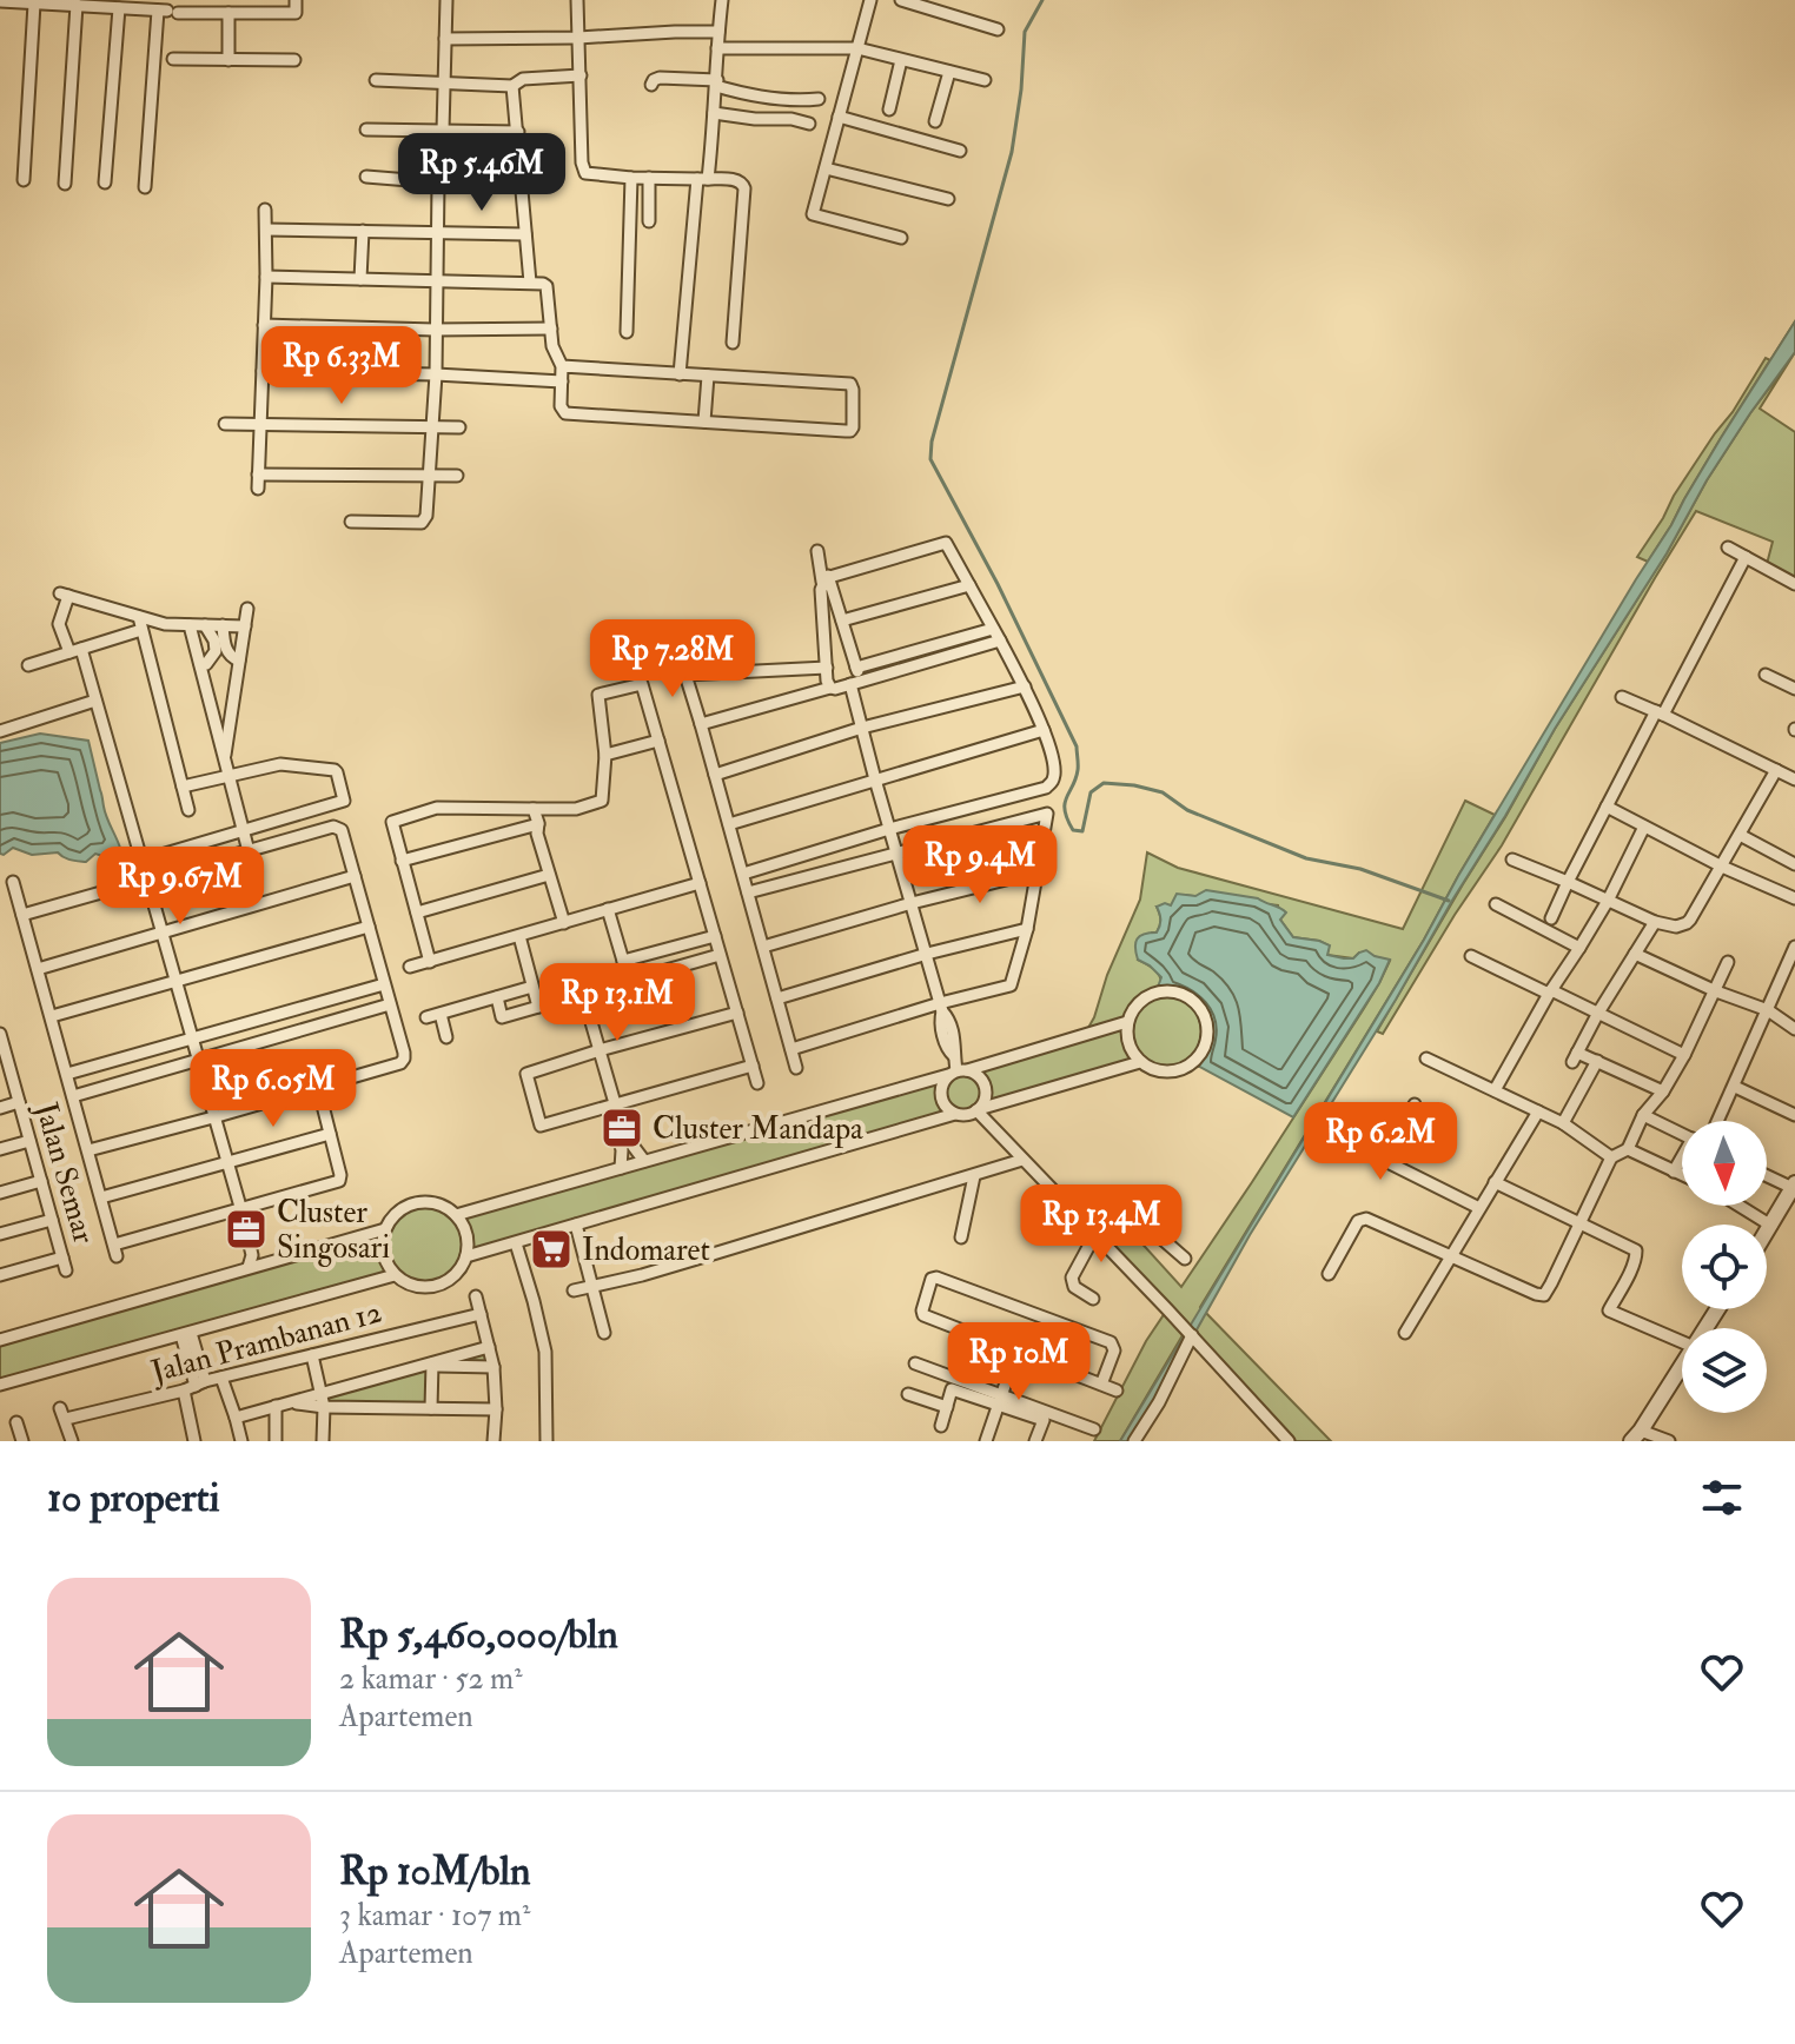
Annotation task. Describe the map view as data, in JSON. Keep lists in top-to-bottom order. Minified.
{"streets":{"street":["Jalan Semar","Jalan Prambanan 12"]},"places":{"office":["Cluster Mandapa","Cluster Singosari"],"supermarket":["Indomaret"]},"north":"bottom","page":{"price":["Rp 5.46M","Rp 6.33M","Rp 7.28M","Rp 9.4M","Rp 9.67M","Rp 13.1M","Rp 6.05M","Rp 6.2M","Rp 13.4M","Rp 10M"],"heading":"10 properti","list":[{"name":"Rp 5,460,000/bln","note":"2 kamar · 52 m² · Apartemen"},{"name":"Rp 10M/bln","note":"3 kamar · 107 m² · Apartemen"}]}}
